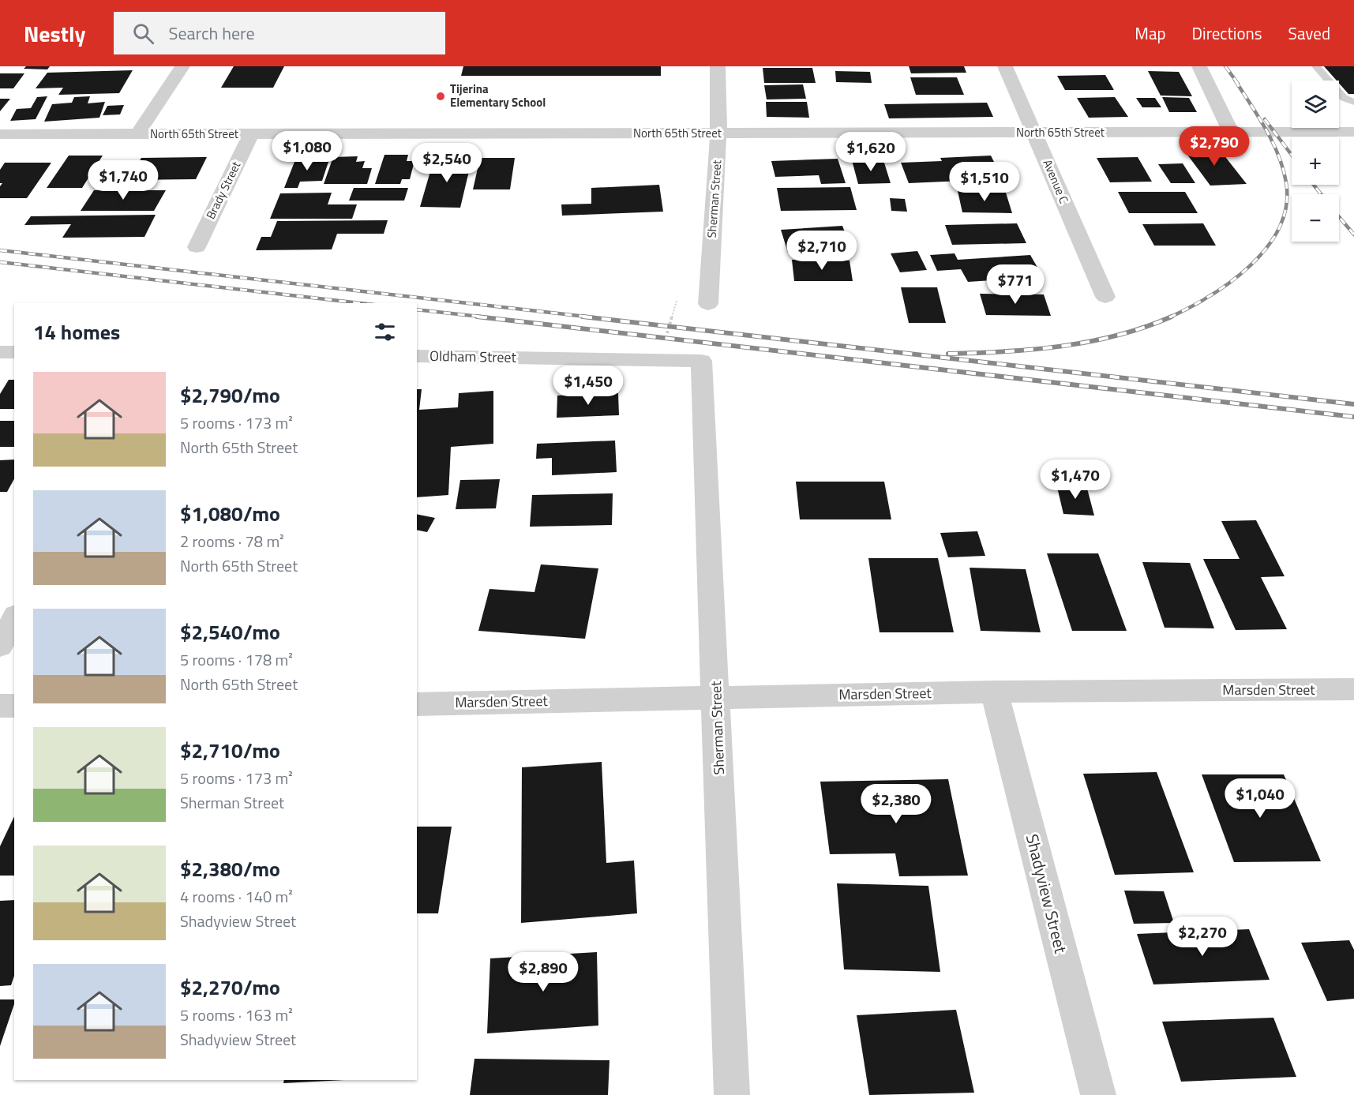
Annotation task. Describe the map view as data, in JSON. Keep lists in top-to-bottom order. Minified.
{"streets":{"street":["North 65th Street","Avenue C","Brady Street","Sherman Street","Oldham Street","Marsden Street","Shadyview Street"]},"crossings":[["North 65th Street","Avenue C"],["North 65th Street","Brady Street"],["North 65th Street","Sherman Street"],["Sherman Street","Oldham Street"],["Sherman Street","Marsden Street"],["Marsden Street","Shadyview Street"]],"places":["Tijerina Elementary School"],"page":{"header":"Nestly","search":"Search here","nav":["Map","Directions","Saved"],"map_buttons":["+","−"],"price":["$2,790","$1,080","$1,620","$2,540","$1,740","$1,510","$2,710","$771","$1,450","$1,470","$1,040","$2,380","$2,270","$2,890"],"heading":"14 homes","list":[{"name":"$2,790/mo","note":"5 rooms · 173 m² · North 65th Street"},{"name":"$1,080/mo","note":"2 rooms · 78 m² · North 65th Street"},{"name":"$2,540/mo","note":"5 rooms · 178 m² · North 65th Street"},{"name":"$2,710/mo","note":"5 rooms · 173 m² · Sherman Street"},{"name":"$2,380/mo","note":"4 rooms · 140 m² · Shadyview Street"},{"name":"$2,270/mo","note":"5 rooms · 163 m² · Shadyview Street"}]}}
